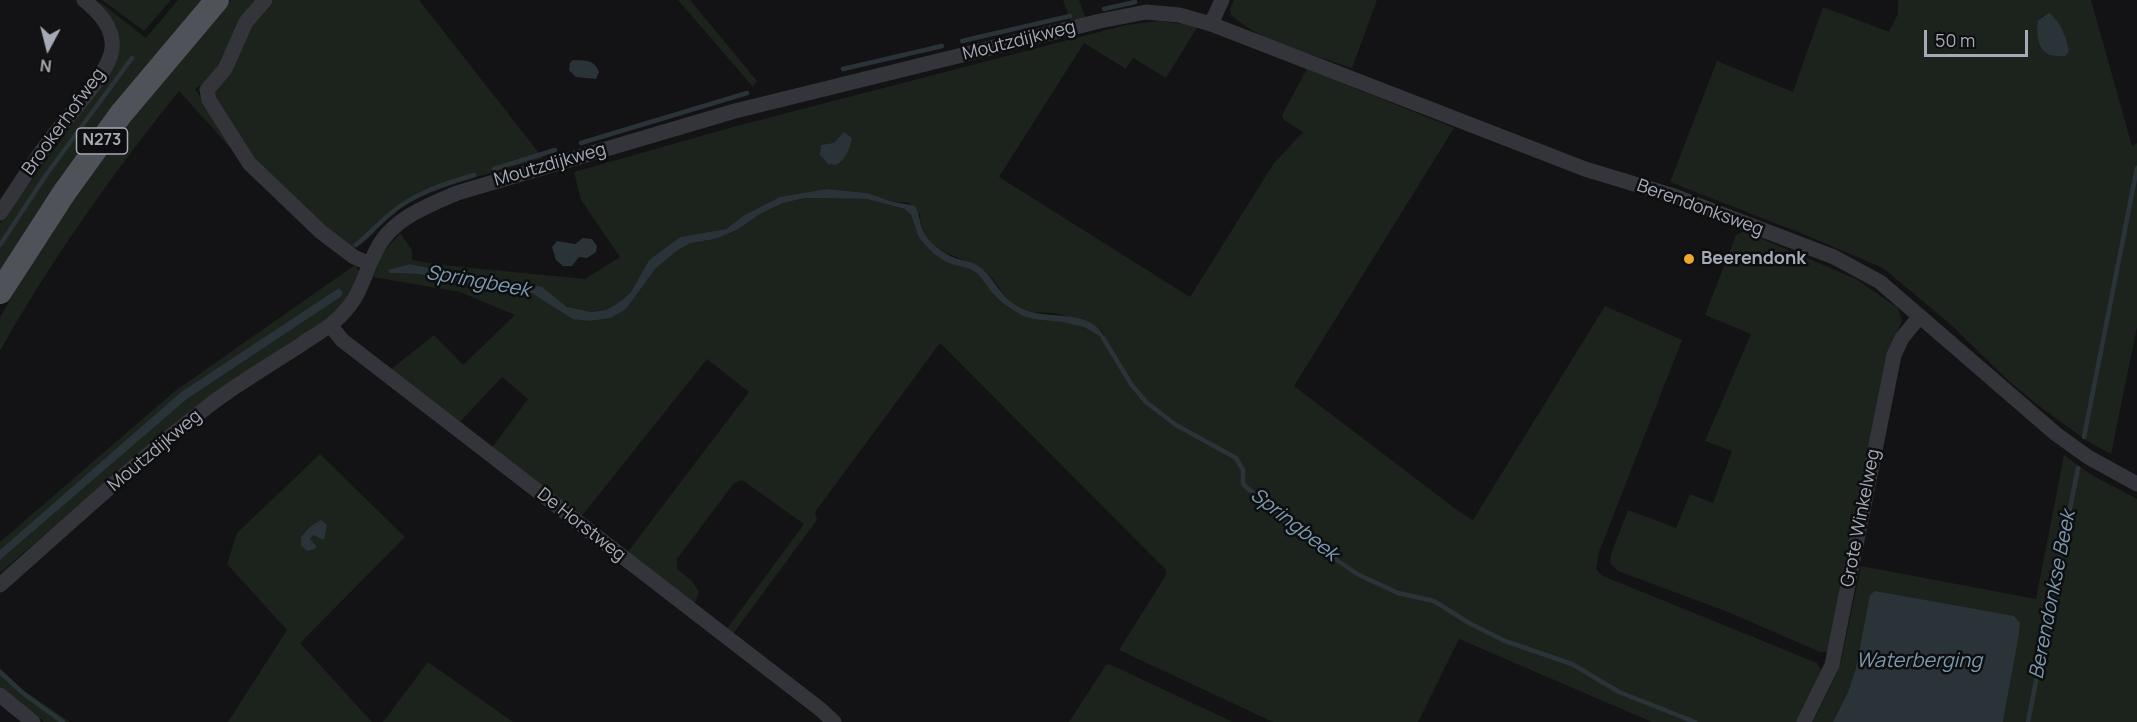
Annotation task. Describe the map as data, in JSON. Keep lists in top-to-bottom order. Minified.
{"streets":{"main road":["N273"],"street":["Moutzdijkweg","Brookerhofweg","Berendonksweg","Grote Winkelweg","De Horstweg"]},"crossings":[["Moutzdijkweg","Berendonksweg"],["Moutzdijkweg","De Horstweg"],["Berendonksweg","Grote Winkelweg"]],"water":["Springbeek","Berendonkse Beek","Waterberging"],"places":["Beerendonk"],"scale_bar":"50 m","north":"bottom"}
